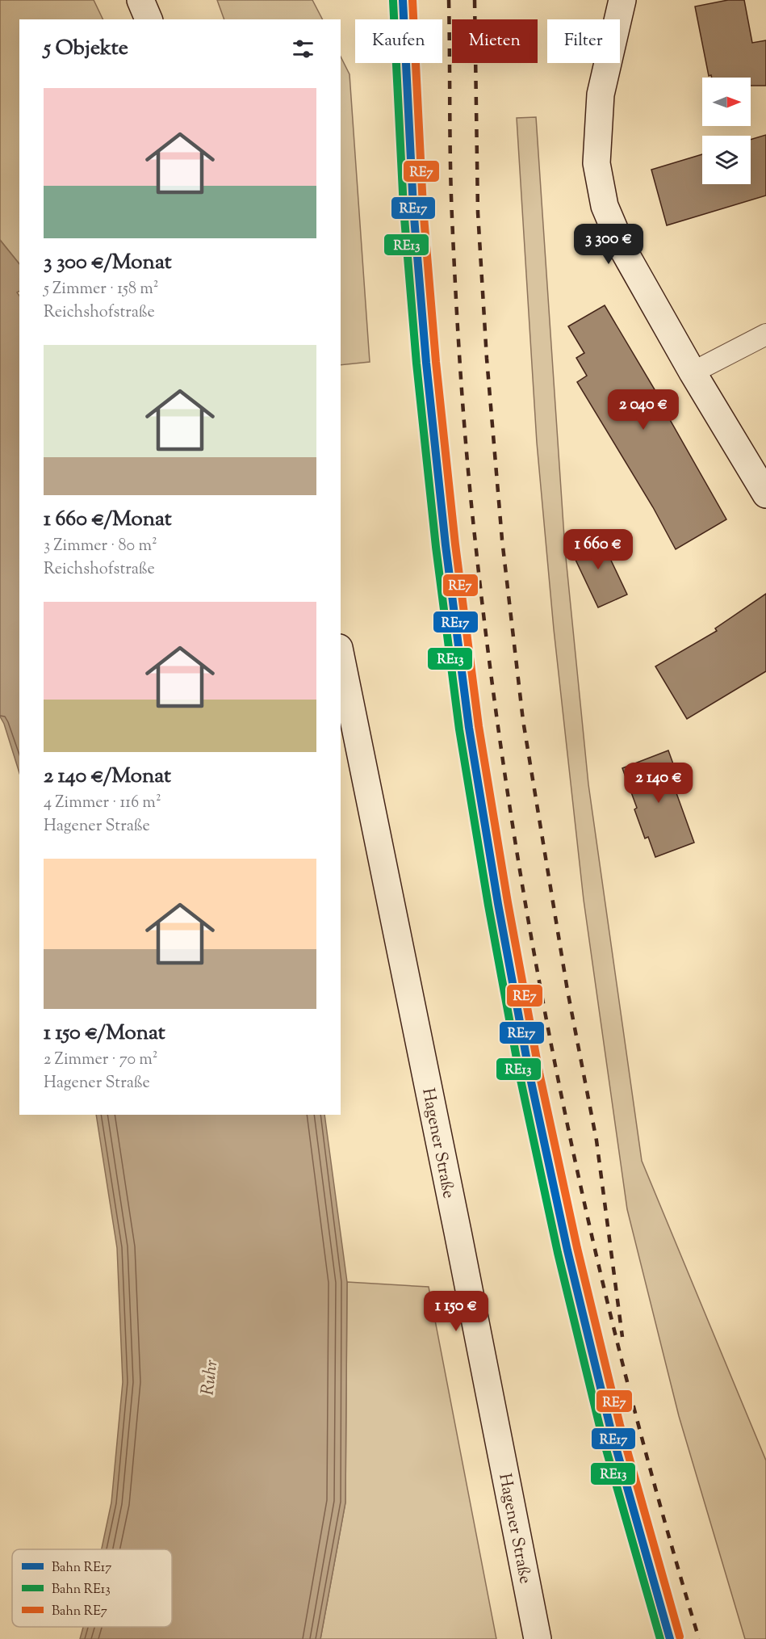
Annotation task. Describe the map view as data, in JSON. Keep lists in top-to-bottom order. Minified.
{"streets":{"main road":["Hagener Straße"]},"water":["Ruhr"],"lines":["rail line RE17","rail line RE7","rail line RE13"],"legend":["Bahn RE17","Bahn RE13","Bahn RE7"],"north":"right","page":{"chip":["Kaufen","Mieten","Filter"],"heading":"5 Objekte","list":[{"name":"3 300 €/Monat","note":"5 Zimmer · 158 m² · Reichshofstraße"},{"name":"1 660 €/Monat","note":"3 Zimmer · 80 m² · Reichshofstraße"},{"name":"2 140 €/Monat","note":"4 Zimmer · 116 m² · Hagener Straße"},{"name":"1 150 €/Monat","note":"2 Zimmer · 70 m² · Hagener Straße"}],"price":["3 300 €","2 040 €","1 660 €","2 140 €","1 150 €"]}}
